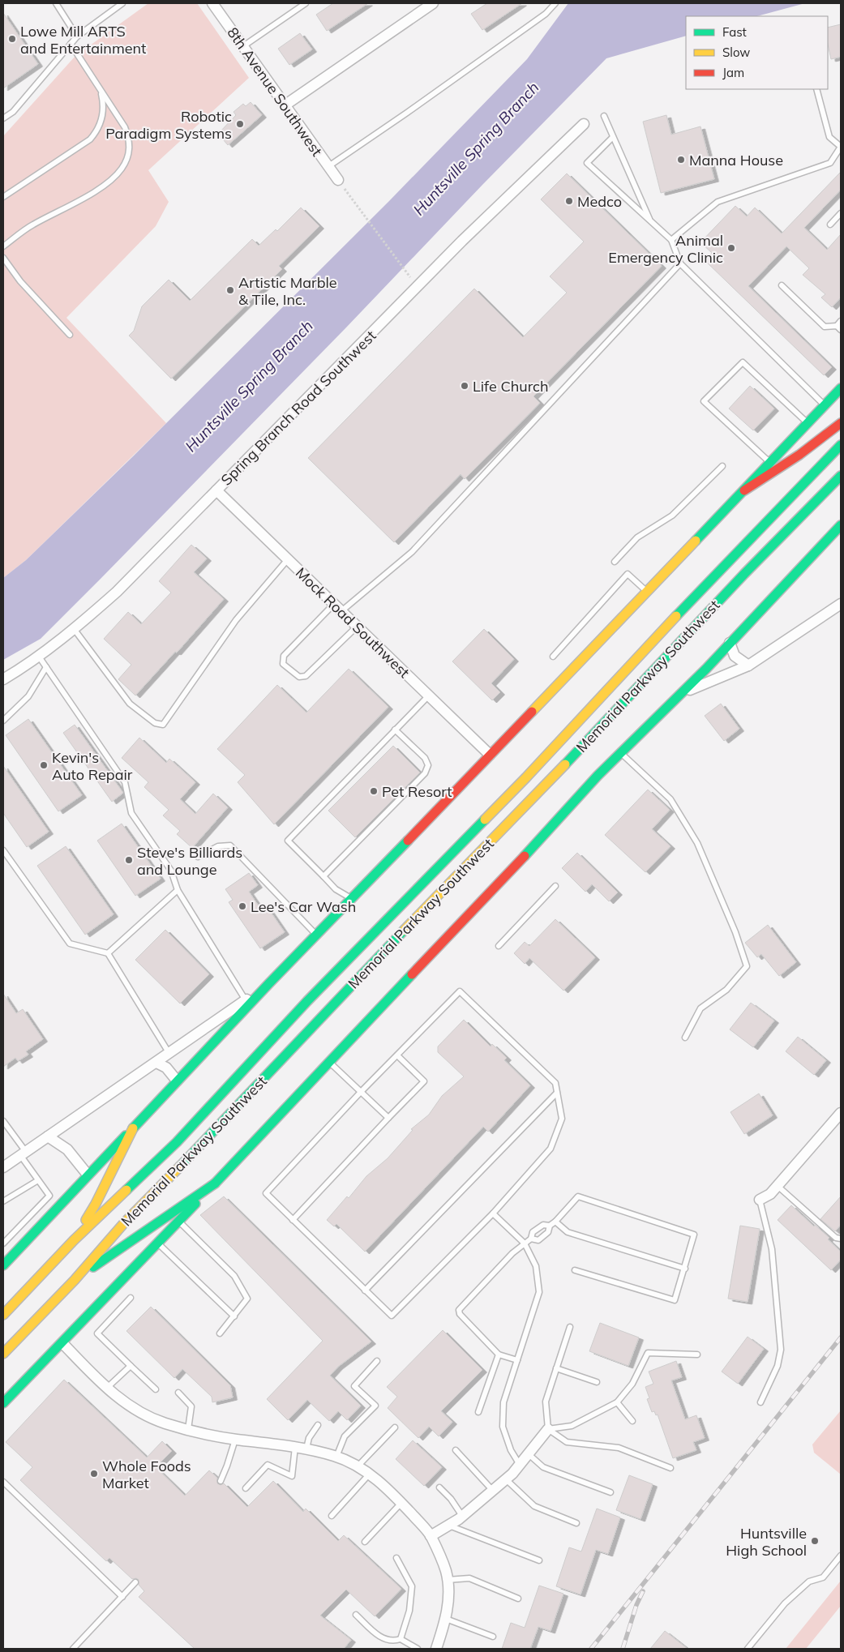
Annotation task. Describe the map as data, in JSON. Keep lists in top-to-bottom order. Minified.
{"streets":{"main road":["Memorial Parkway Southwest"],"street":["8th Avenue Southwest","Spring Branch Road Southwest","Mock Road Southwest"]},"crossings":[["Spring Branch Road Southwest","Mock Road Southwest"]],"water":["Huntsville Spring Branch"],"places":["Lowe Mill ARTS and Entertainment","Robotic Paradigm Systems","Manna House","Medco","Animal Emergency Clinic","Artistic Marble & Tile, Inc.","Life Church","Kevin's Auto Repair","Pet Resort","Steve's Billiards and Lounge","Lee's Car Wash","Whole Foods Market","Huntsville High School"],"legend":["Fast","Slow","Jam"]}
